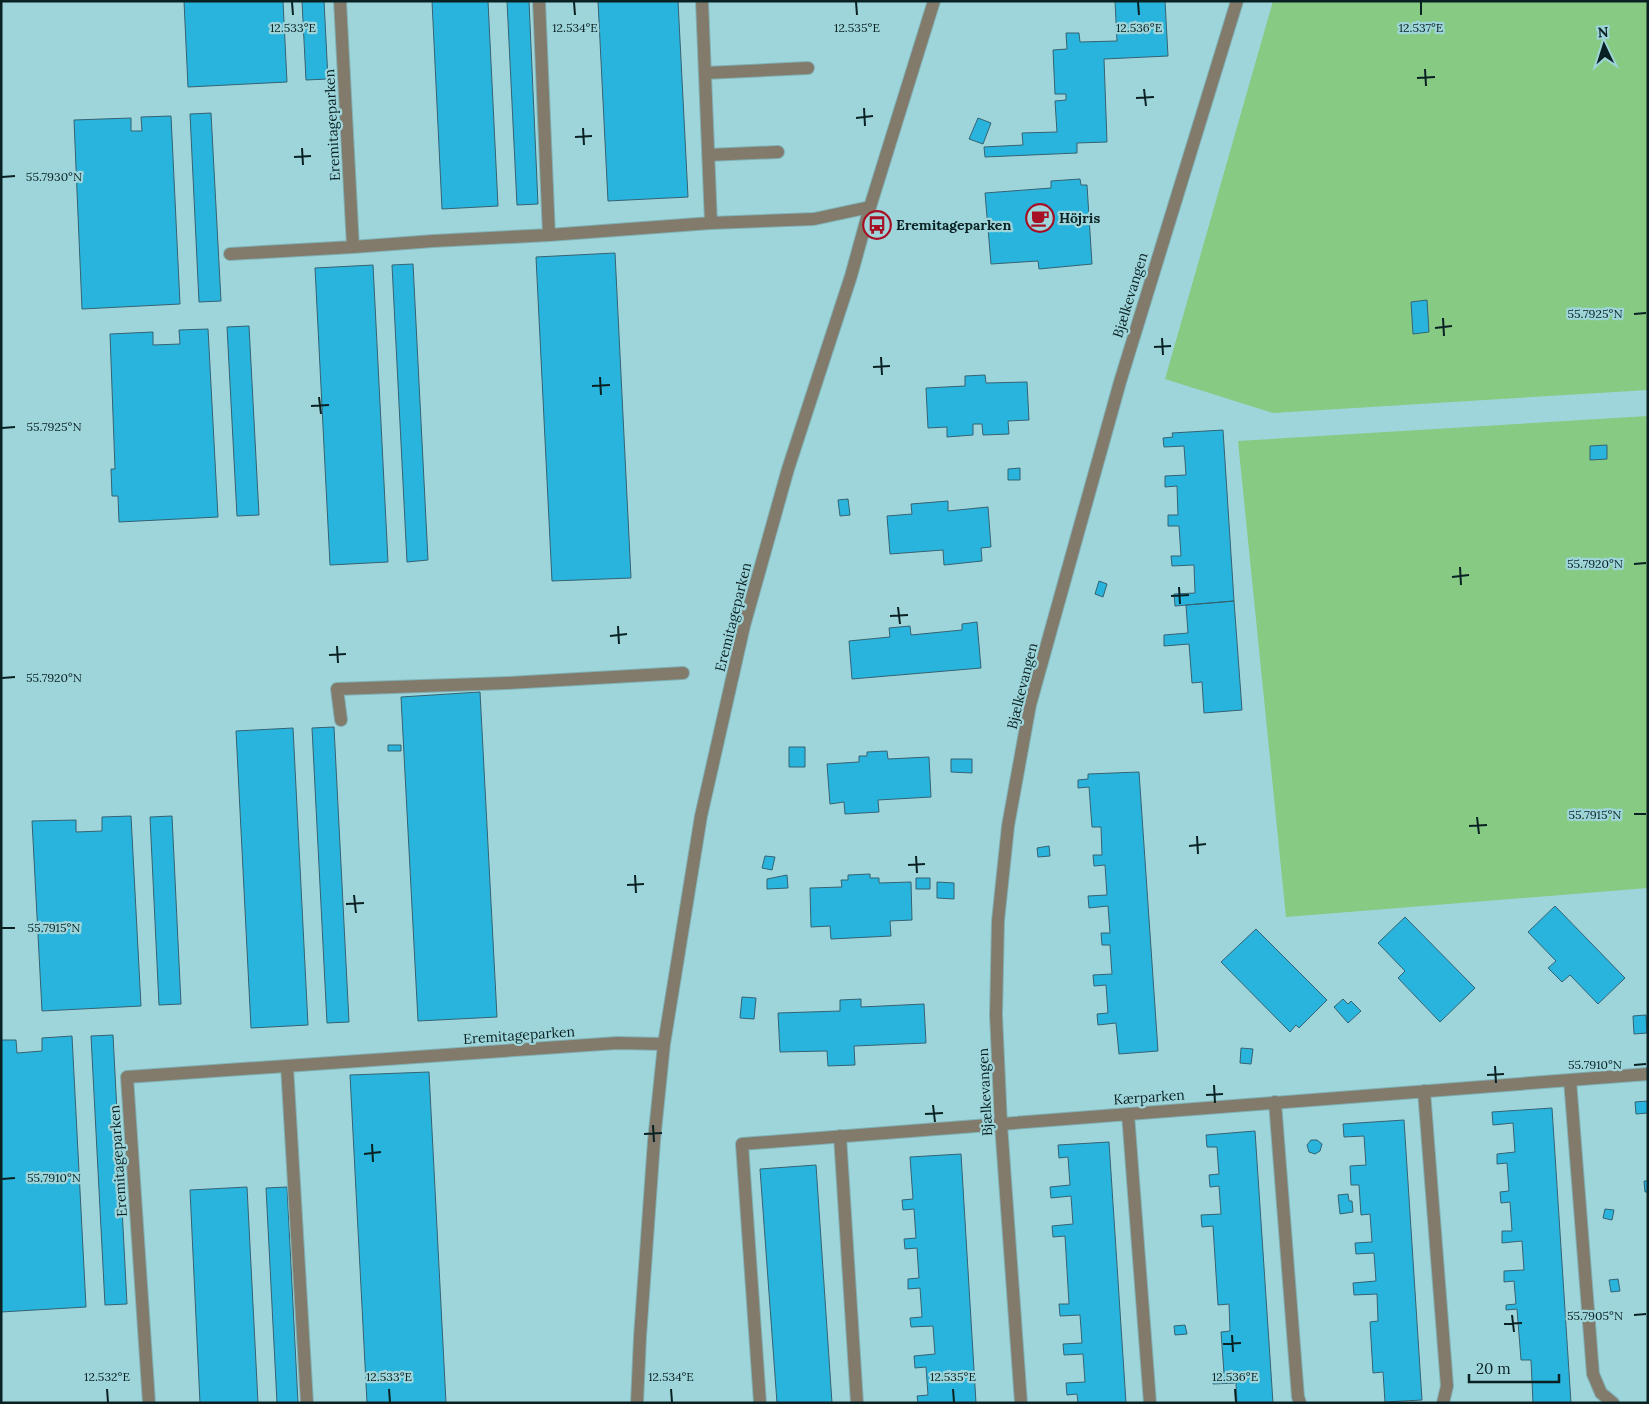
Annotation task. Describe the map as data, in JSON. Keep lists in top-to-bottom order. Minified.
{"streets":{"street":["Eremitageparken","Bjælkevangen","Kærparken"]},"crossings":[["Bjælkevangen","Kærparken"]],"places":{"cafe":["Höjris"],"bus stop":["Eremitageparken"]},"scale_bar":"20 m","north":"top","coordinates":["12.533°E","12.534°E","12.535°E","12.536°E","12.537°E","55.7930°N","55.7925°N","55.7920°N","55.7915°N","55.7910°N","55.7905°N","12.532°E"]}
